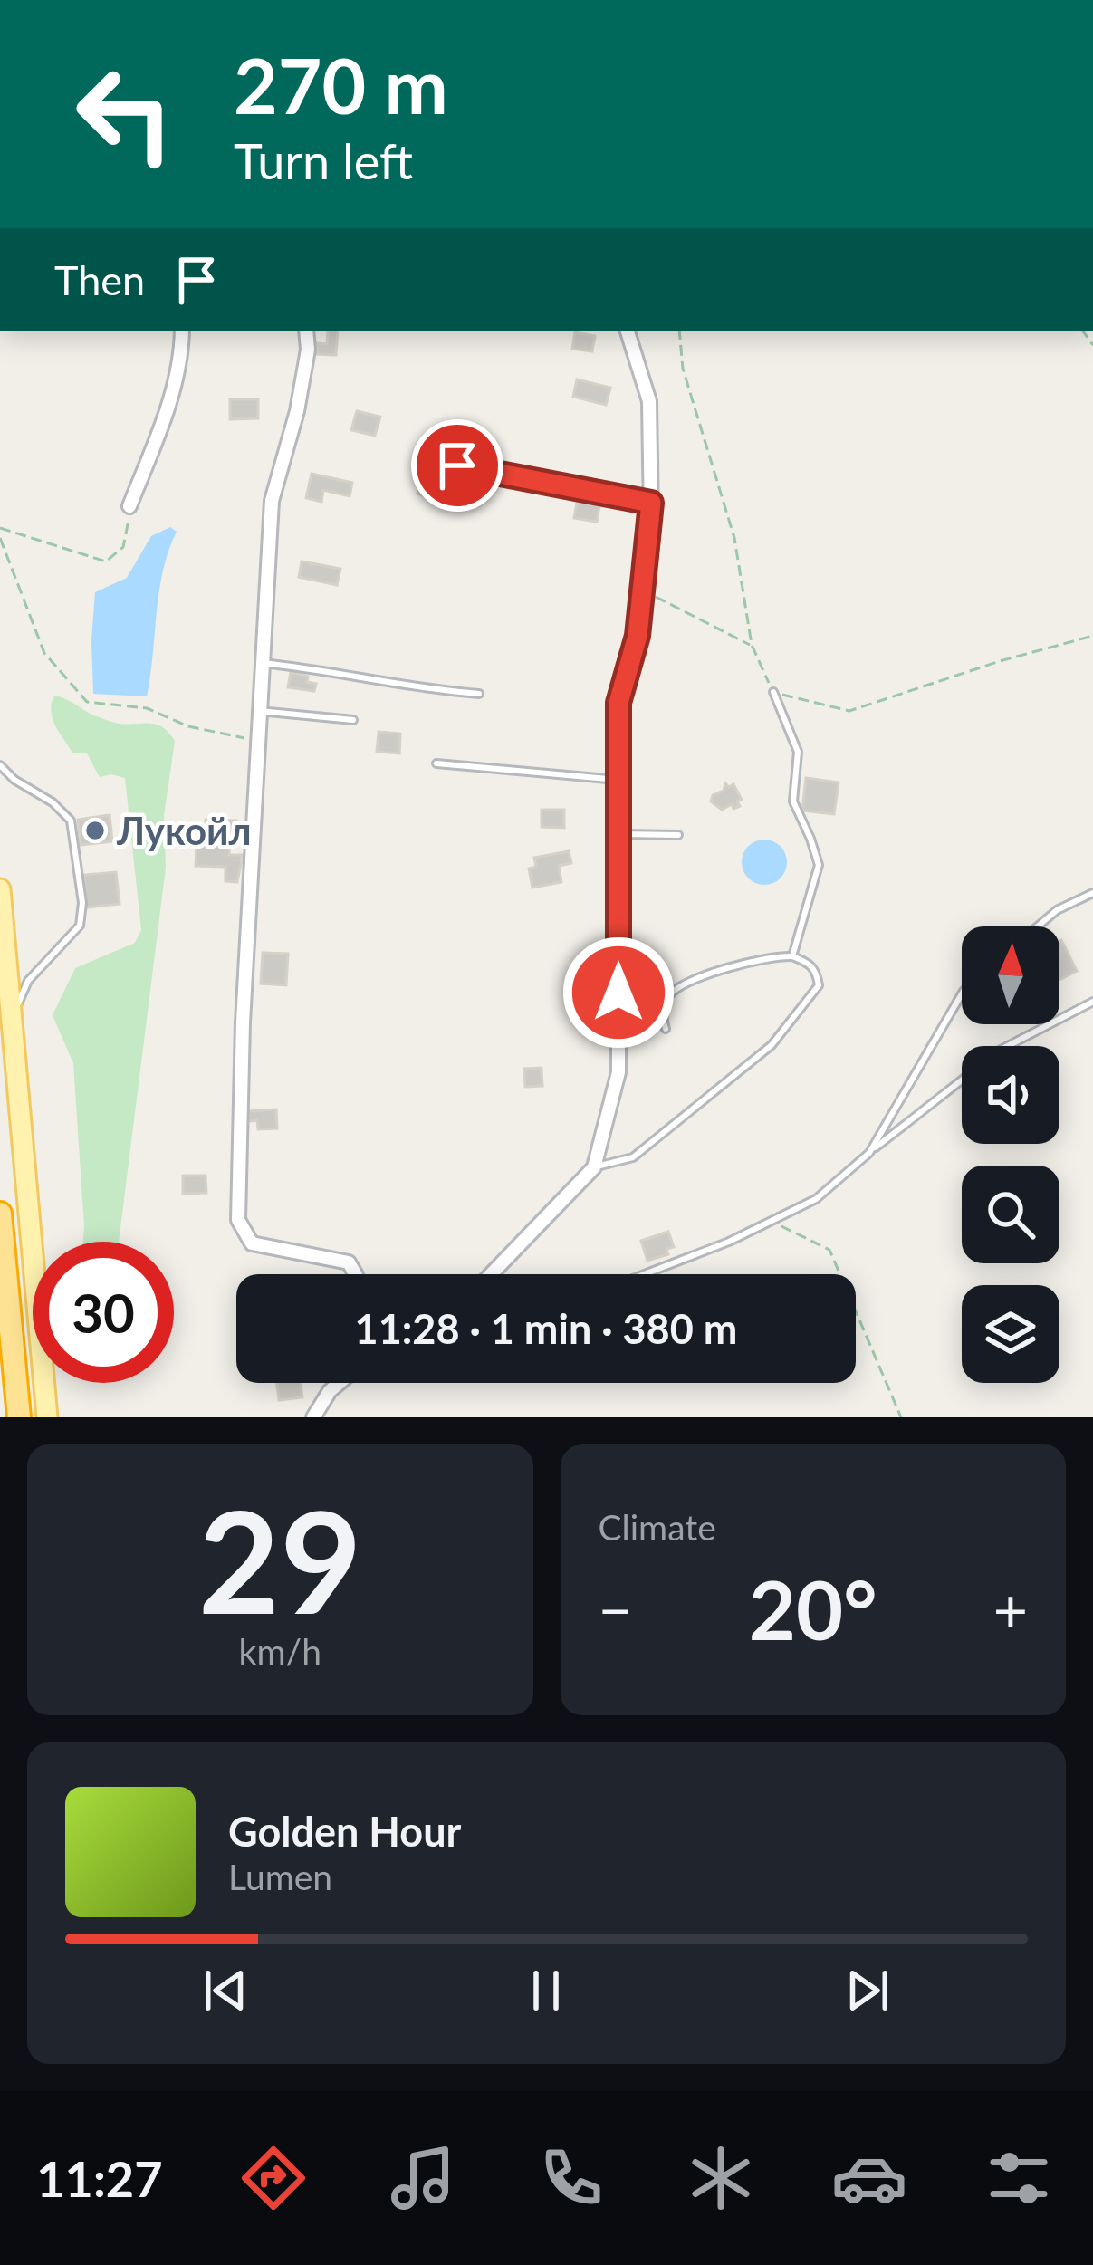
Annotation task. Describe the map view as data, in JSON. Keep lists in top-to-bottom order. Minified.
{"places":["Лукойл"],"north":"top","page":{"turn":["270 m","Turn left"],"then":"Then","limit":"30","trip":"11:28 · 1 min · 380 m","tile":[["29","km/h"],"Climate"],"heat":["−","20°","+"],"song":["Golden Hour","Lumen"],"tabs":"11:27"}}
